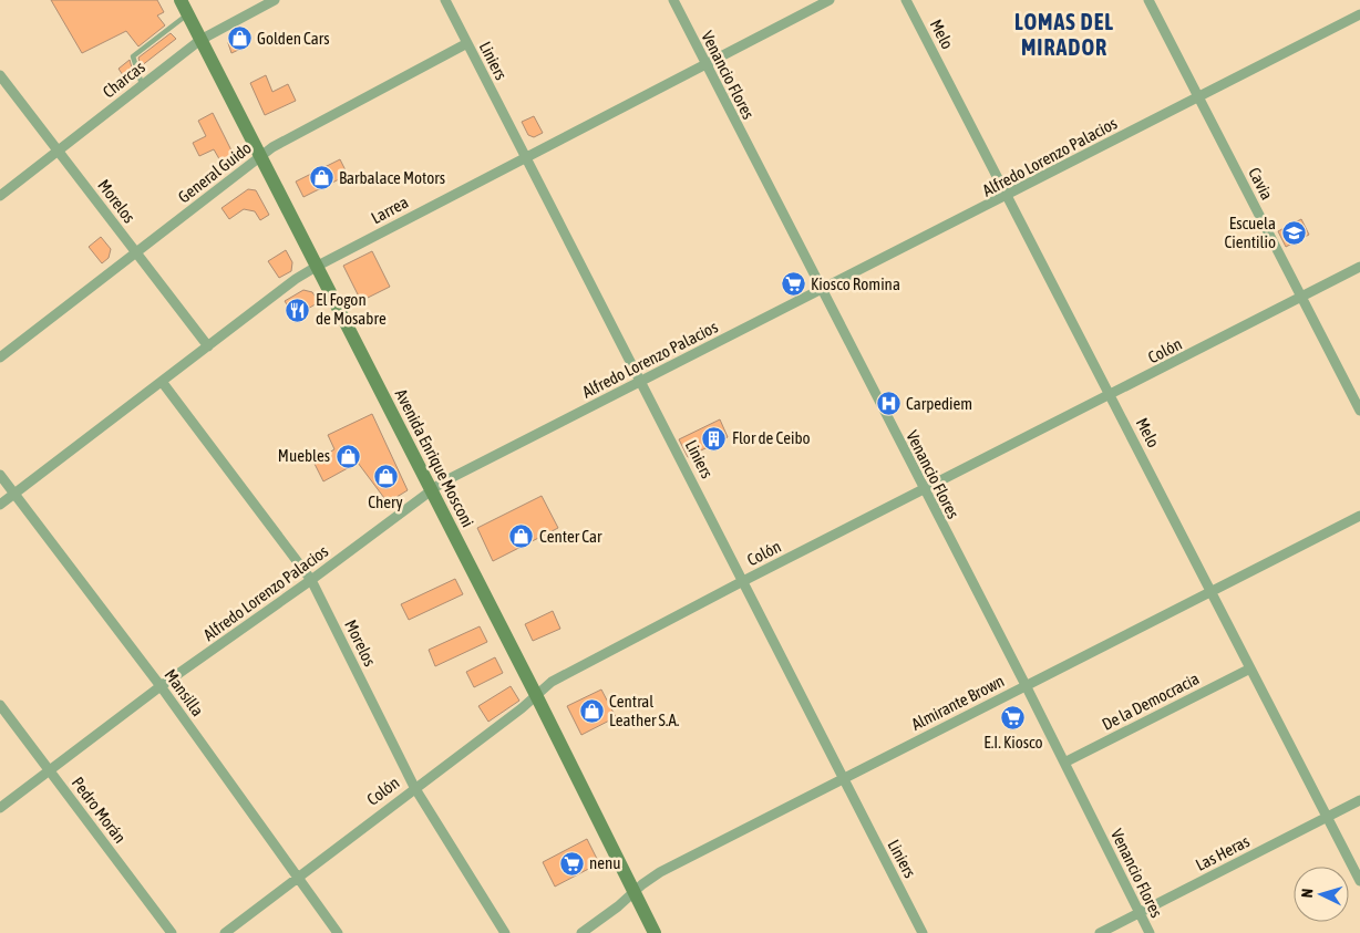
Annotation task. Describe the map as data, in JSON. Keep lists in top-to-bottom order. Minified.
{"streets":{"main road":["Avenida Enrique Mosconi"],"street":["Melo","Liniers","Venancio Flores","Charcas","Alfredo Lorenzo Palacios","General Guido","Cavia","Morelos","Larrea","Colón","Mansilla","De la Democracia","Almirante Brown","Pedro Morán","Las Heras"]},"crossings":[["Melo","Alfredo Lorenzo Palacios"],["Melo","Colón"],["Melo","De la Democracia"],["Melo","Almirante Brown"],["Melo","Las Heras"],["Liniers","Alfredo Lorenzo Palacios"],["Liniers","General Guido"],["Liniers","Larrea"],["Liniers","Colón"],["Liniers","Almirante Brown"],["Venancio Flores","Alfredo Lorenzo Palacios"],["Venancio Flores","Larrea"],["Venancio Flores","Colón"],["Venancio Flores","De la Democracia"],["Venancio Flores","Almirante Brown"],["Venancio Flores","Las Heras"],["Charcas","Morelos"],["Charcas","Avenida Enrique Mosconi"],["Alfredo Lorenzo Palacios","Cavia"],["Alfredo Lorenzo Palacios","Morelos"],["Alfredo Lorenzo Palacios","Avenida Enrique Mosconi"],["Alfredo Lorenzo Palacios","Mansilla"],["Alfredo Lorenzo Palacios","Pedro Morán"],["General Guido","Morelos"],["General Guido","Avenida Enrique Mosconi"],["Cavia","Colón"],["Morelos","Larrea"],["Morelos","Colón"],["Larrea","Avenida Enrique Mosconi"],["Larrea","Mansilla"],["Colón","Avenida Enrique Mosconi"],["Colón","Mansilla"],["Avenida Enrique Mosconi","Almirante Brown"]],"districts":["LOMAS DEL MIRADOR"],"places":{"shop":["Golden Cars","Barbalace Motors","Muebles","Chery","Center Car","Central Leather S.A."],"school or university":["Escuela Cientilio"],"supermarket":["Kiosco Romina","E.I. Kiosco","nenu"],"restaurant":["El Fogon de Mosabre"],"hospital":["Carpediem"],"building":["Flor de Ceibo"]},"north":"left"}
